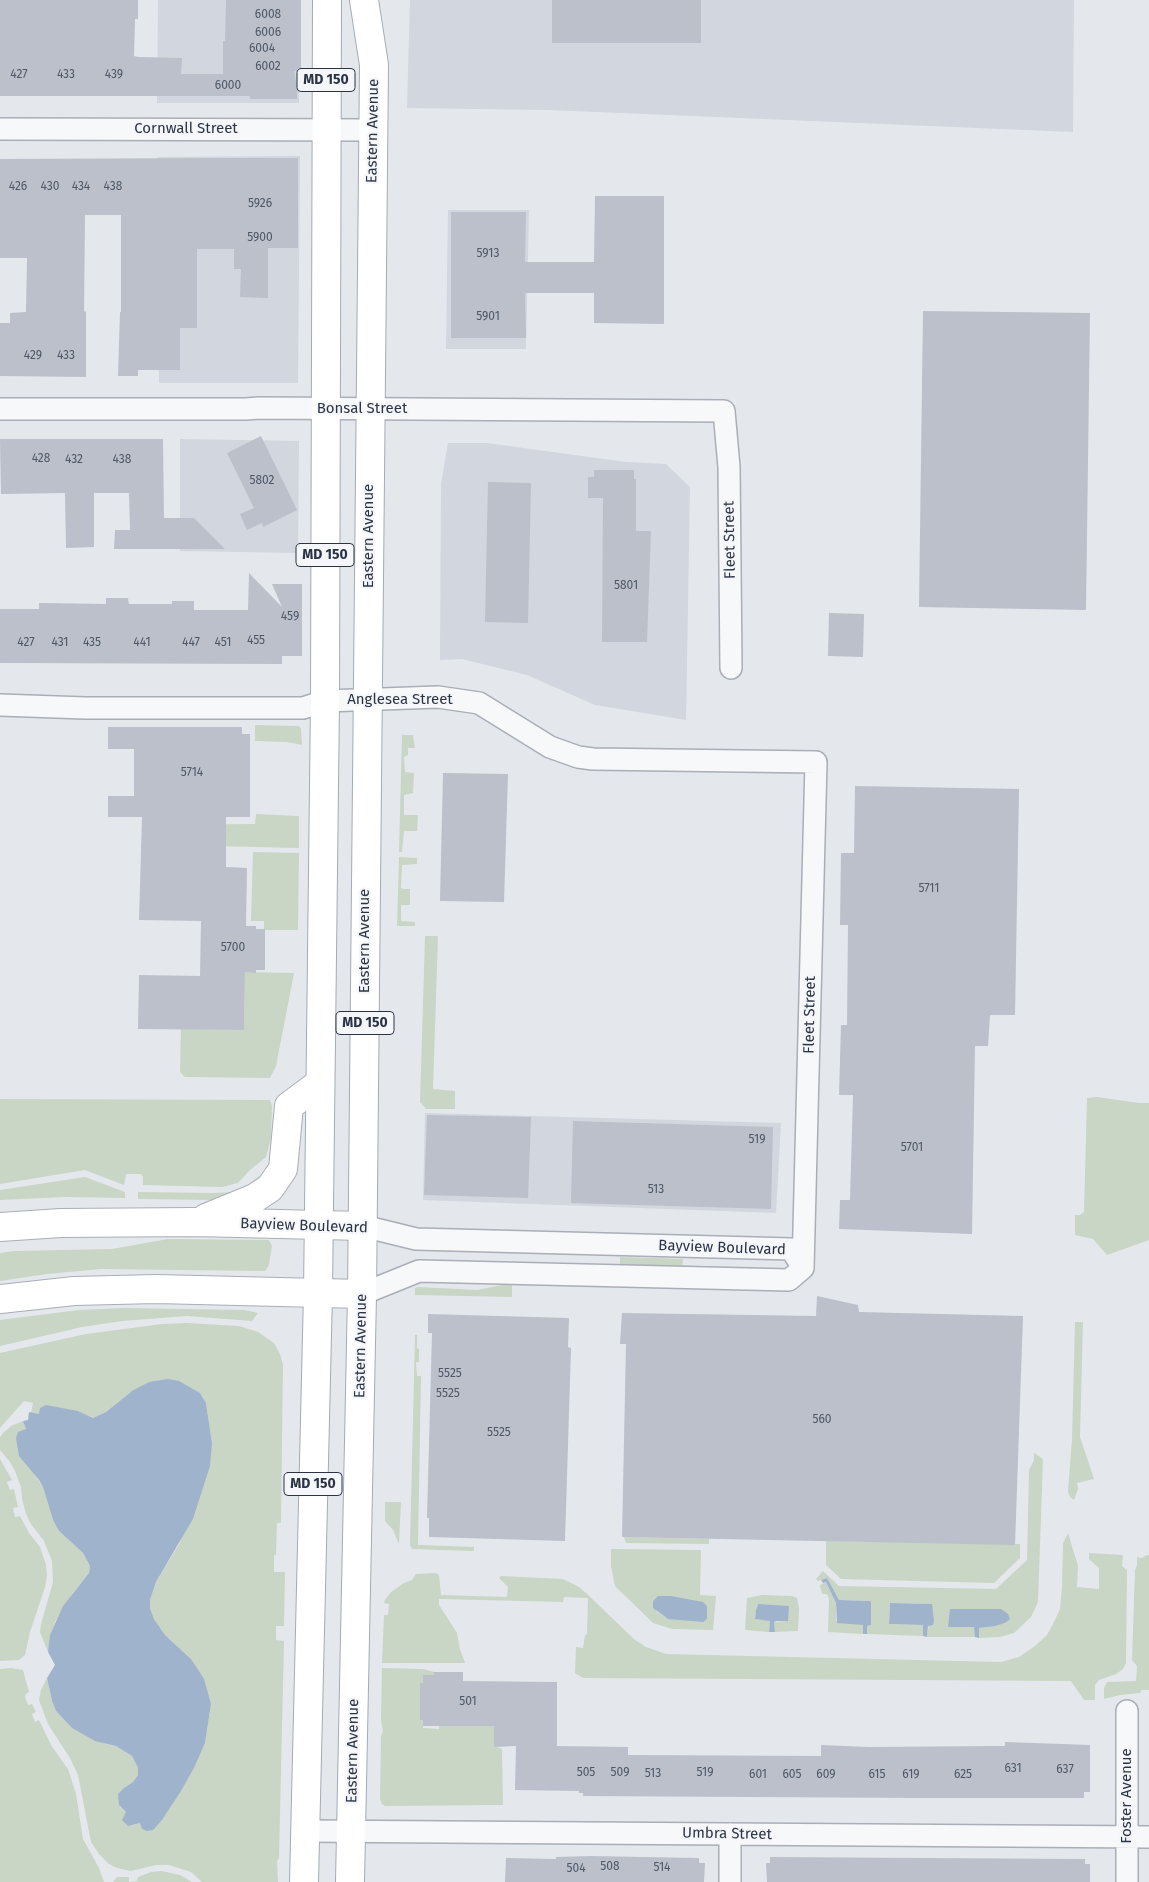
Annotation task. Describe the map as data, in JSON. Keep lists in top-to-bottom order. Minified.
{"streets":{"main road":["MD 150","Eastern Avenue","Bayview Boulevard"],"street":["Cornwall Street","Bonsal Street","Fleet Street","Anglesea Street","Foster Avenue","Umbra Street"]},"crossings":[["MD 150","Cornwall Street"],["MD 150","Bonsal Street"],["MD 150","Anglesea Street"],["MD 150","Bayview Boulevard"],["MD 150","Umbra Street"],["Cornwall Street","Eastern Avenue"],["Eastern Avenue","Bonsal Street"],["Eastern Avenue","Anglesea Street"],["Eastern Avenue","Bayview Boulevard"],["Eastern Avenue","Umbra Street"],["Bonsal Street","Fleet Street"],["Fleet Street","Anglesea Street"],["Fleet Street","Bayview Boulevard"],["Foster Avenue","Umbra Street"]],"house_numbers":["6008","6006","6004","6002","427","433","439","6000","426","430","434","438","5926","5900","5913","5901","429","433","428","432","438","5802","5801","459","455","427","431","435","441","447","451","5714","5711","5700","519","5701","513","5525","5525","560","5525","501","631","637","505","509","519","513","601","605","609","615","619","625","508","514","504"]}
